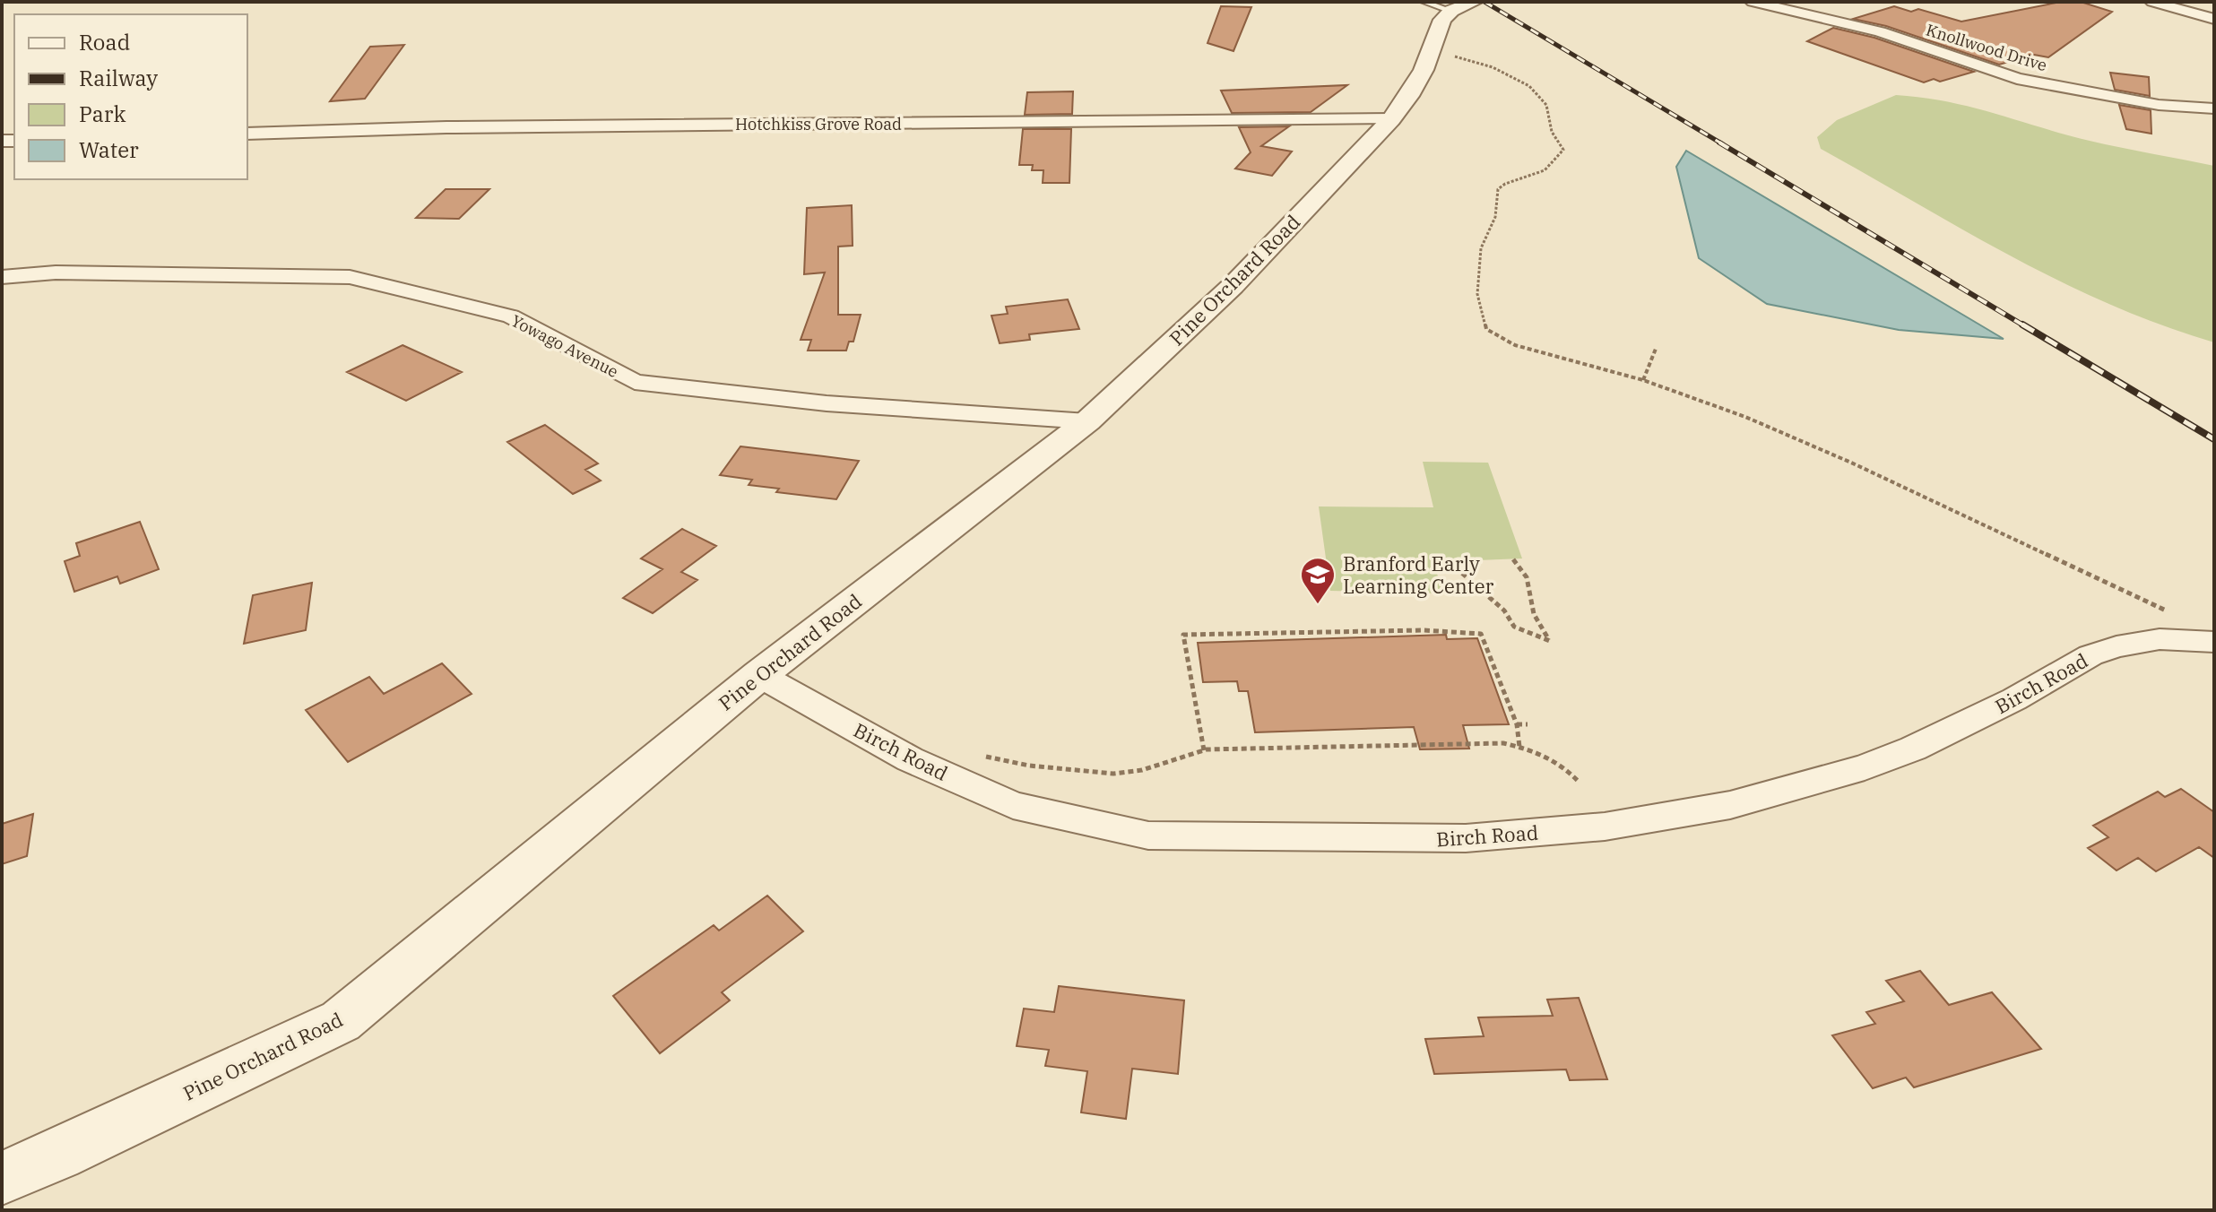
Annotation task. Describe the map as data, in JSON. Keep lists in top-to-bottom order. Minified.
{"streets":{"street":["Knollwood Drive","Hotchkiss Grove Road","Pine Orchard Road","Yowago Avenue","Birch Road"]},"crossings":[["Hotchkiss Grove Road","Pine Orchard Road"],["Pine Orchard Road","Yowago Avenue"],["Pine Orchard Road","Birch Road"]],"places":{"school or university":["Branford Early Learning Center"]},"legend":["Road","Railway","Park","Water"]}
